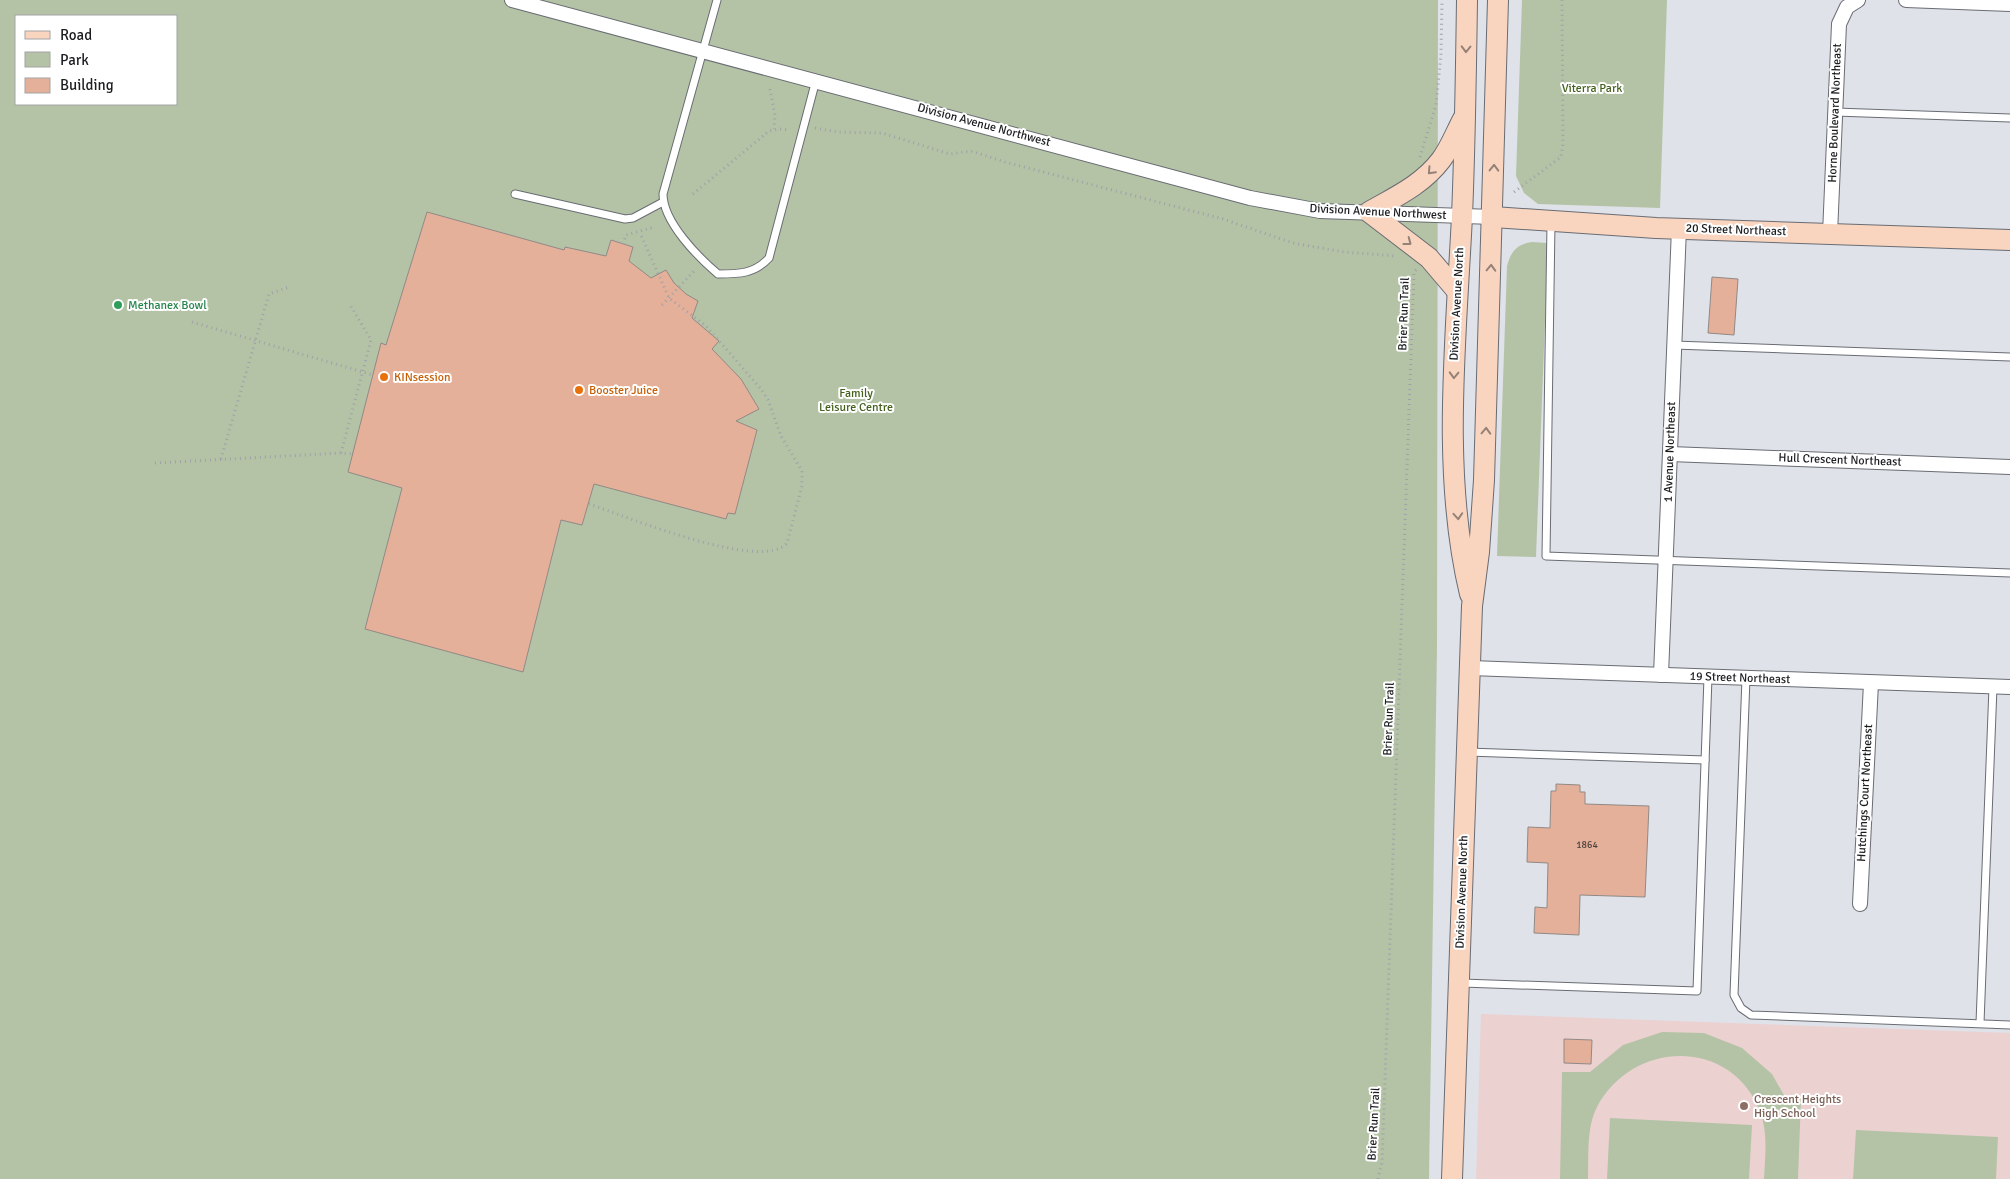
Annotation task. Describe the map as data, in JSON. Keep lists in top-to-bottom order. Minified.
{"streets":{"main road":["20 Street Northeast","Division Avenue North"],"street":["Horne Boulevard Northeast","Division Avenue Northwest","1 Avenue Northeast","Hull Crescent Northeast","19 Street Northeast","Hutchings Court Northeast"],"path":["Brier Run Trail"]},"crossings":[["Horne Boulevard Northeast","20 Street Northeast"],["Division Avenue Northwest","20 Street Northeast"],["Division Avenue Northwest","Division Avenue North"],["20 Street Northeast","Division Avenue North"],["20 Street Northeast","1 Avenue Northeast"],["Division Avenue North","19 Street Northeast"],["1 Avenue Northeast","Hull Crescent Northeast"],["1 Avenue Northeast","19 Street Northeast"],["19 Street Northeast","Hutchings Court Northeast"]],"parks":["Viterra Park","Family Leisure Centre"],"places":["Methanex Bowl","KINsession","Booster Juice","Crescent Heights High School"],"house_numbers":["1864"],"legend":["Road","Park","Building"]}
